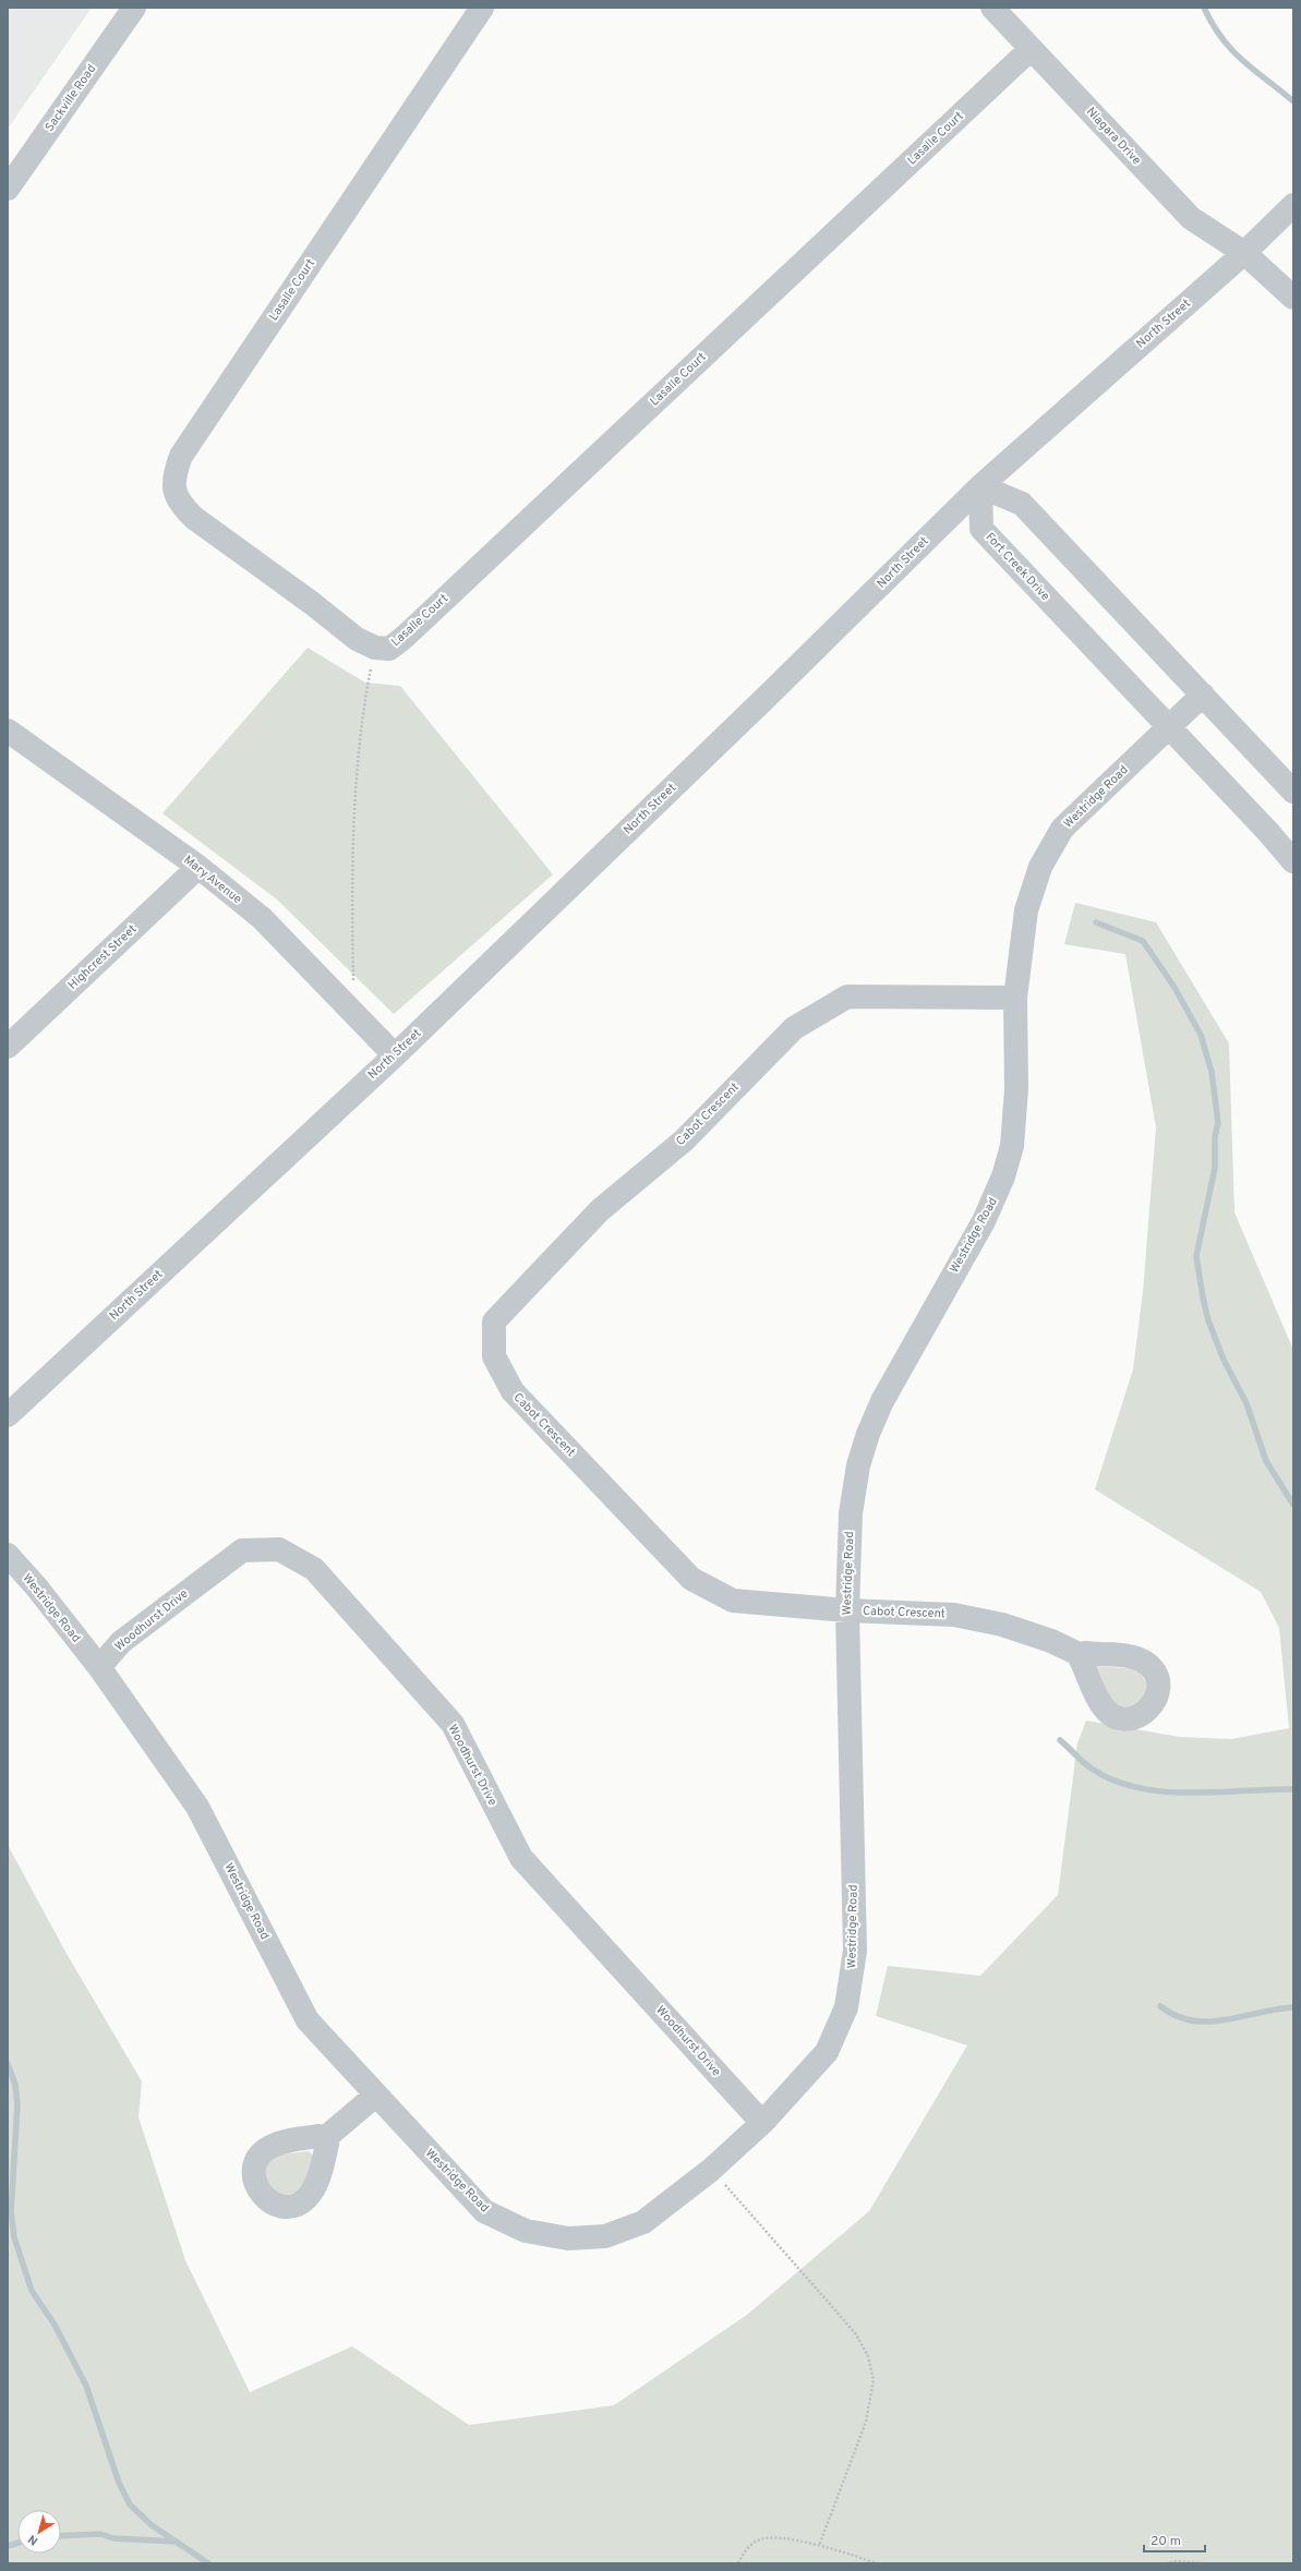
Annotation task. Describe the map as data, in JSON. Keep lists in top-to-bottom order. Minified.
{"streets":{"street":["Sackville Road","Niagara Drive","Lasalle Court","North Street","Fort Creek Drive","Westridge Road","Mary Avenue","Highcrest Street","Cabot Crescent","Woodhurst Drive"]},"crossings":[["Niagara Drive","Lasalle Court"],["Niagara Drive","North Street"],["North Street","Fort Creek Drive"],["North Street","Mary Avenue"],["Fort Creek Drive","Westridge Road"],["Westridge Road","Cabot Crescent"],["Westridge Road","Woodhurst Drive"],["Mary Avenue","Highcrest Street"]],"scale_bar":"20 m","north":"bottom left"}
